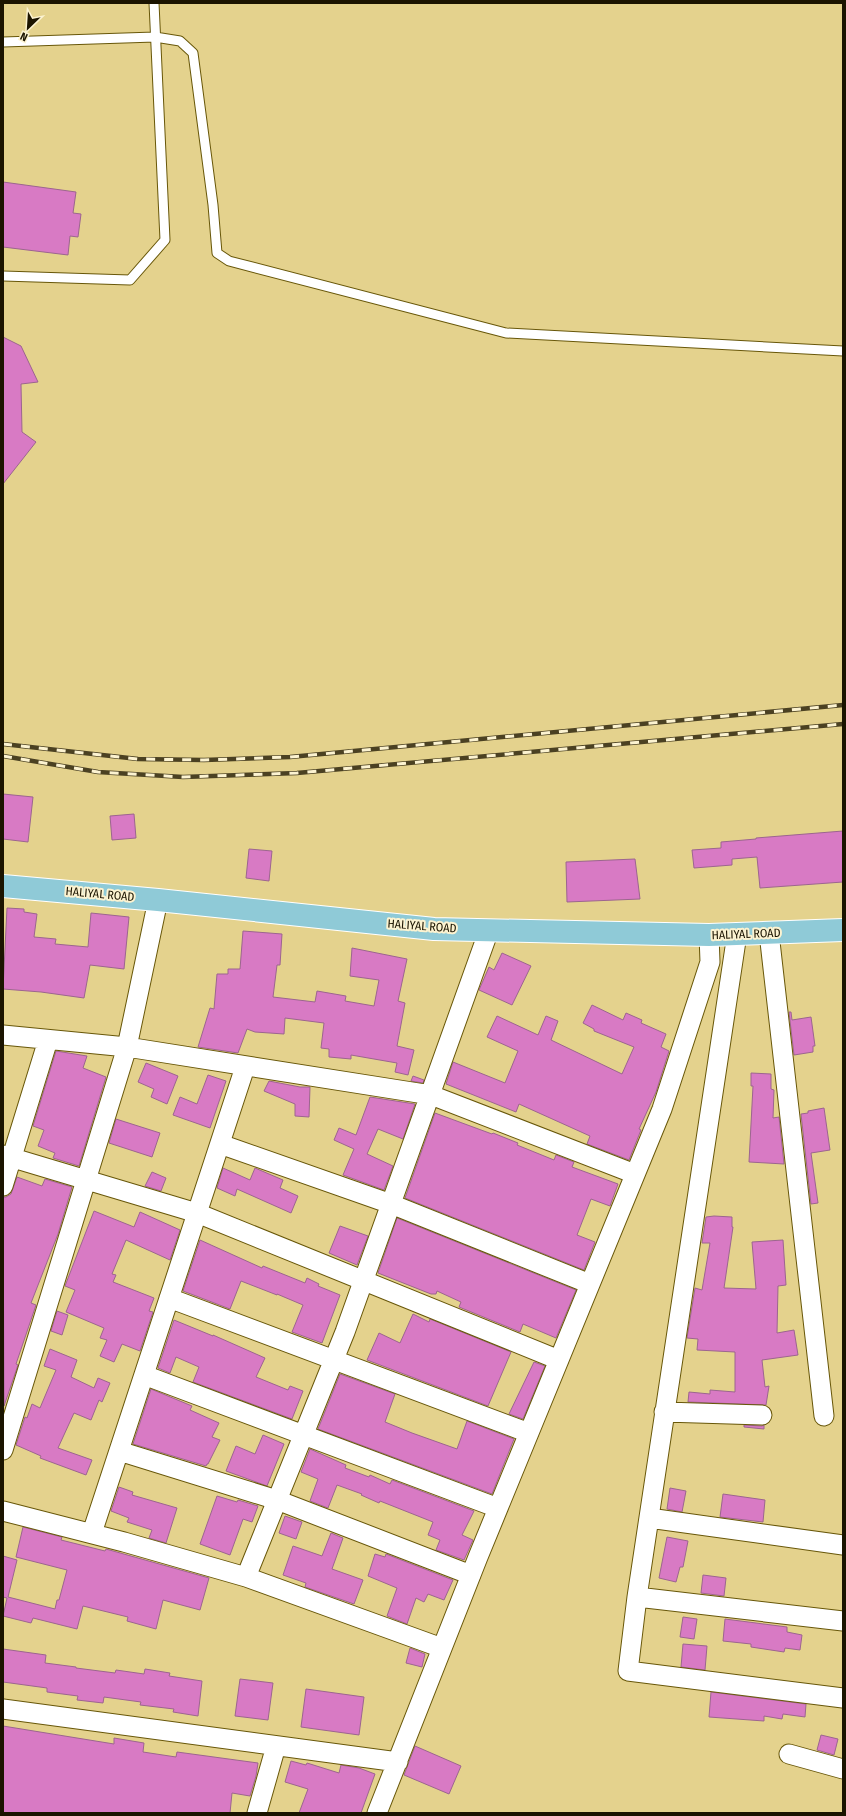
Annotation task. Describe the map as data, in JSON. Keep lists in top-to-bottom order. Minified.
{"streets":{"main road":["HALIYAL ROAD"]},"north":"bottom left"}
